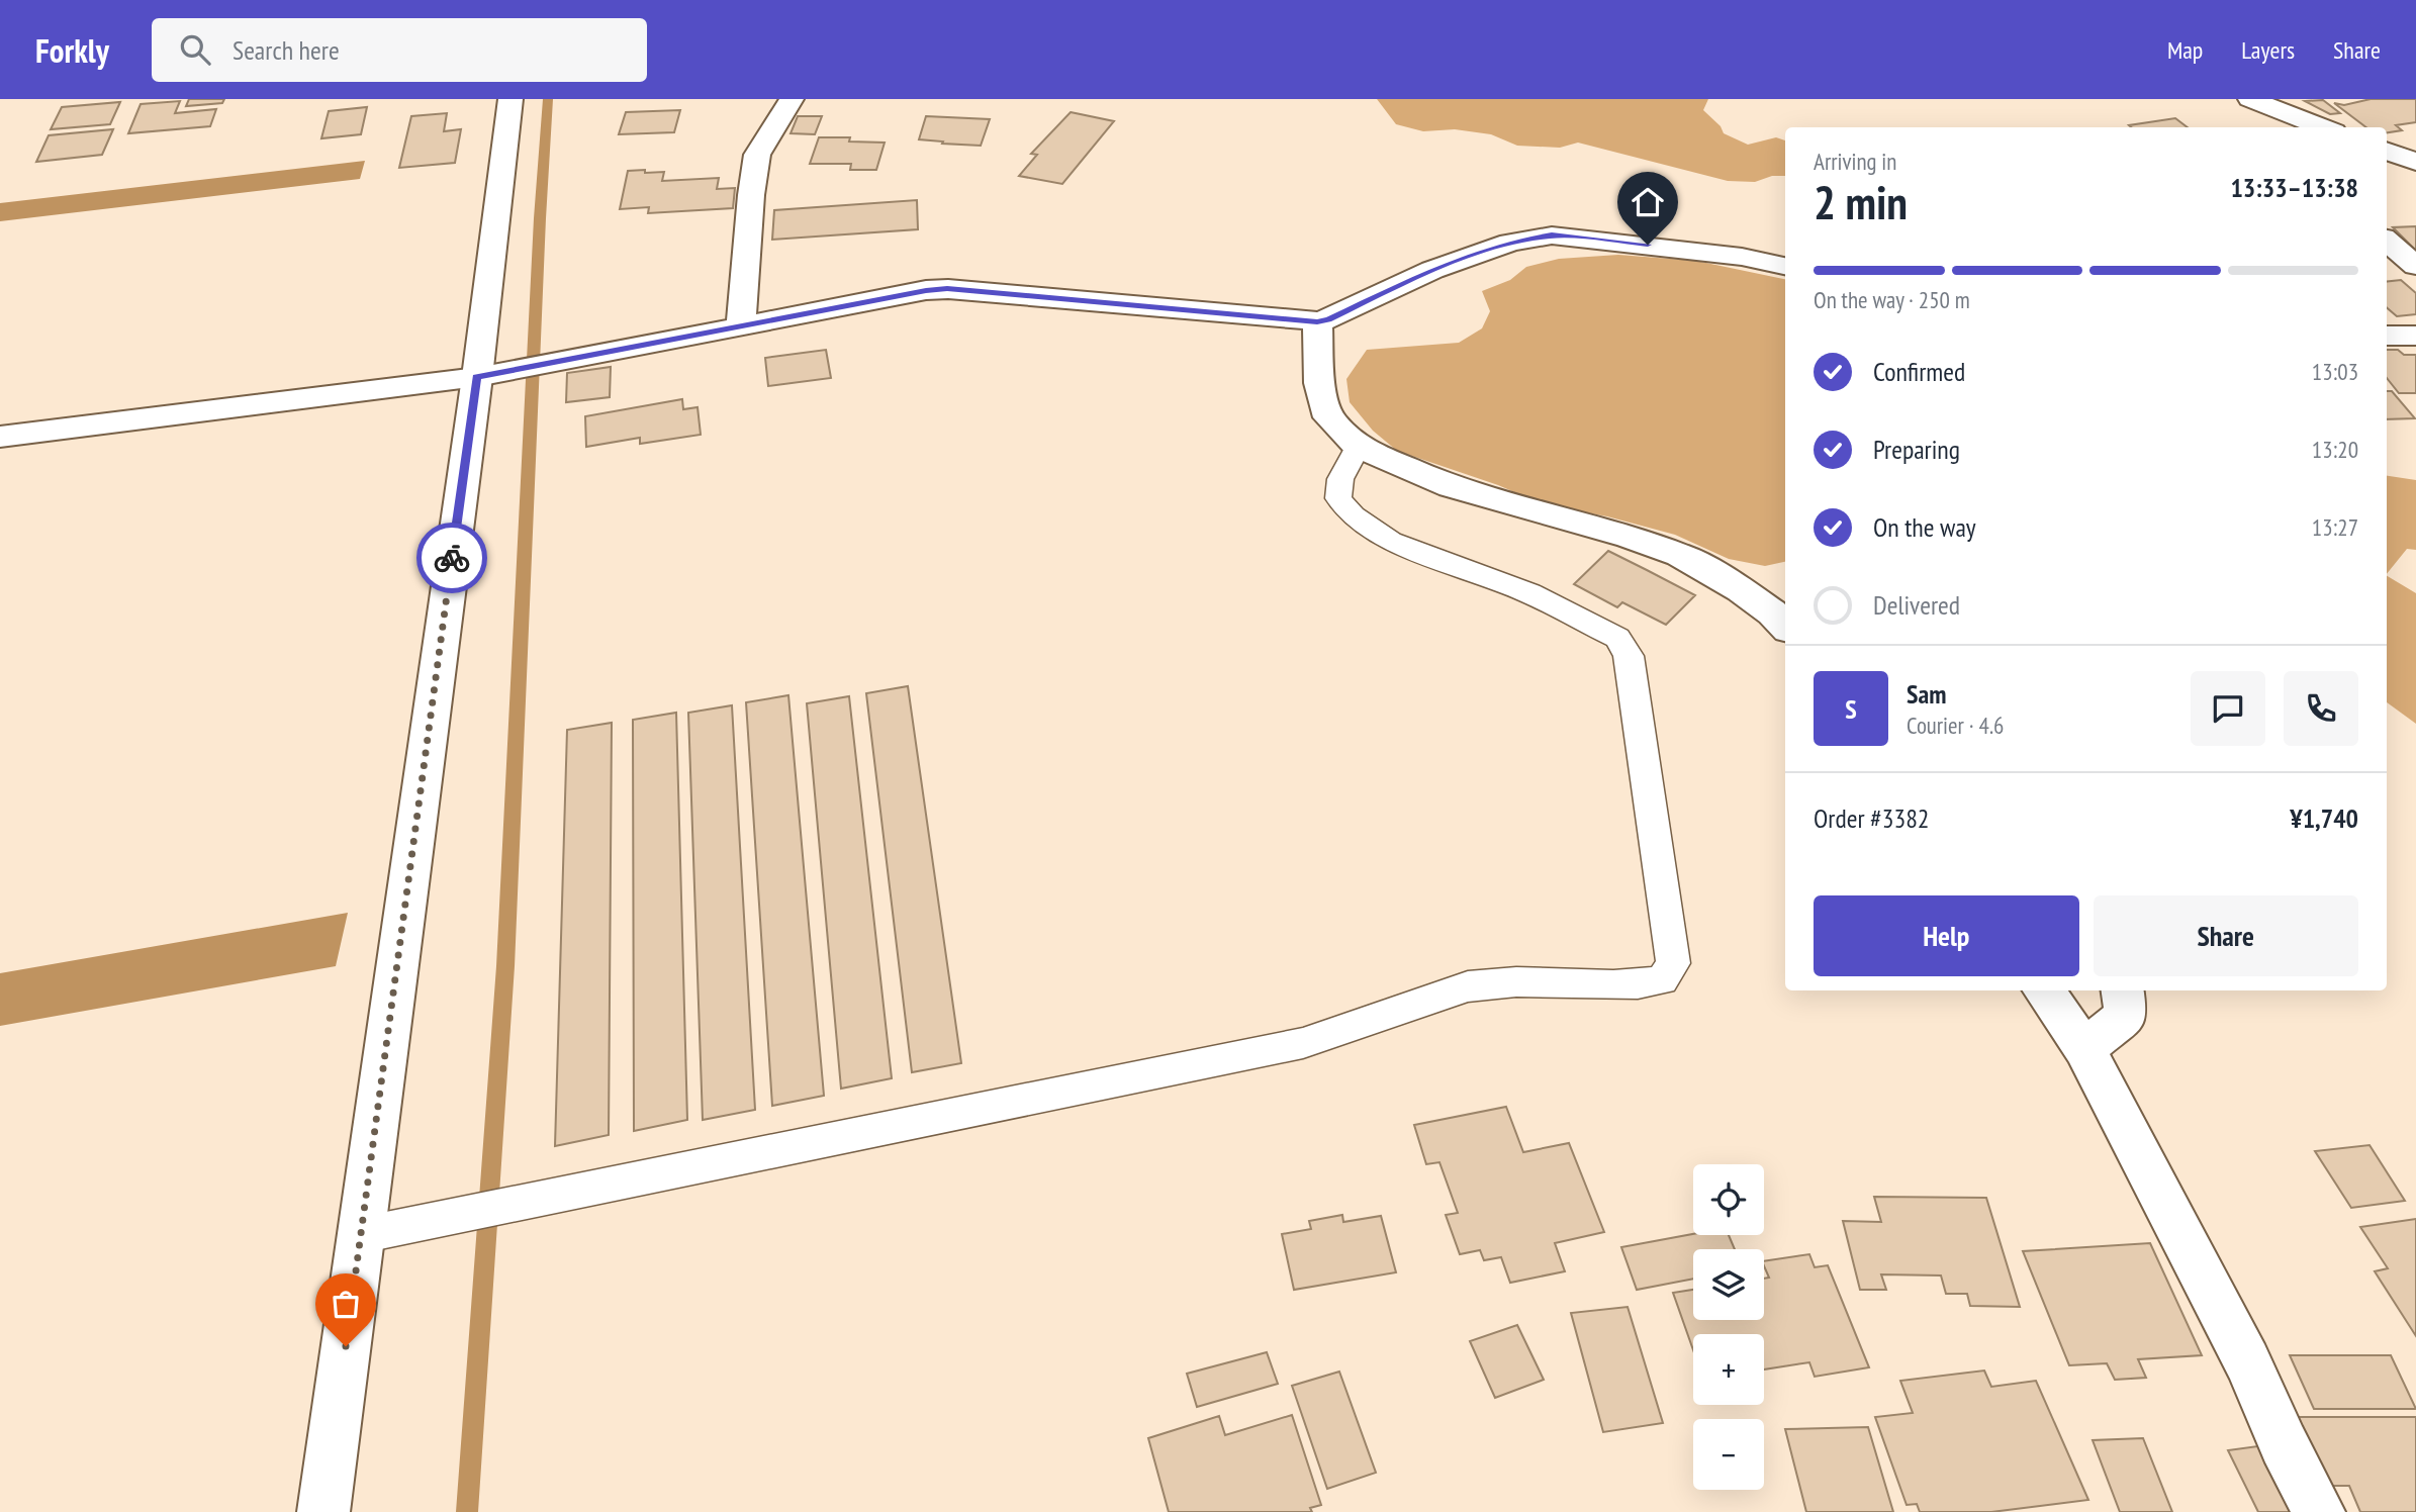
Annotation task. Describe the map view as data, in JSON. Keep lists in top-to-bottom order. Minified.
{"page":{"header":"Forkly","search":"Search here","nav":["Map","Layers","Share"],"heading":["2 min","Arriving in","13:33–13:38"],"panel":["Sam","Courier · 4.6","Order #3382","¥1,740"],"bar":"On the way · 250 m","list":[["Confirmed","13:03"],["Preparing","13:20"],["On the way","13:27"],"Delivered"],"round":"S","buttons":["Help","Share"],"map_buttons":["+","−"]}}
